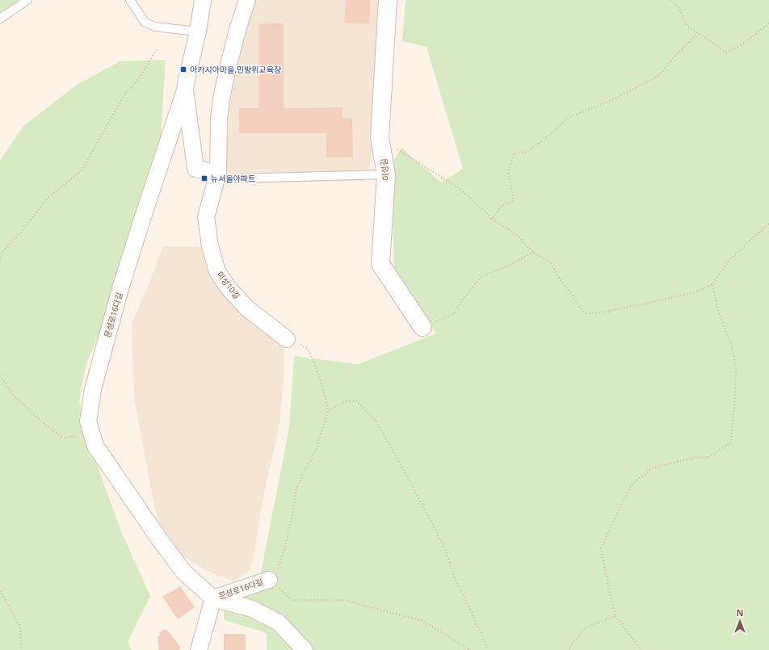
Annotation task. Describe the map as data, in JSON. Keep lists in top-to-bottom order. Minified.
{"streets":{"street":["미성길","미성10길","문성로16다길"]},"places":{"transit":["아카시아마을.민방위교육장","뉴서울아파트"]},"north":"top"}
